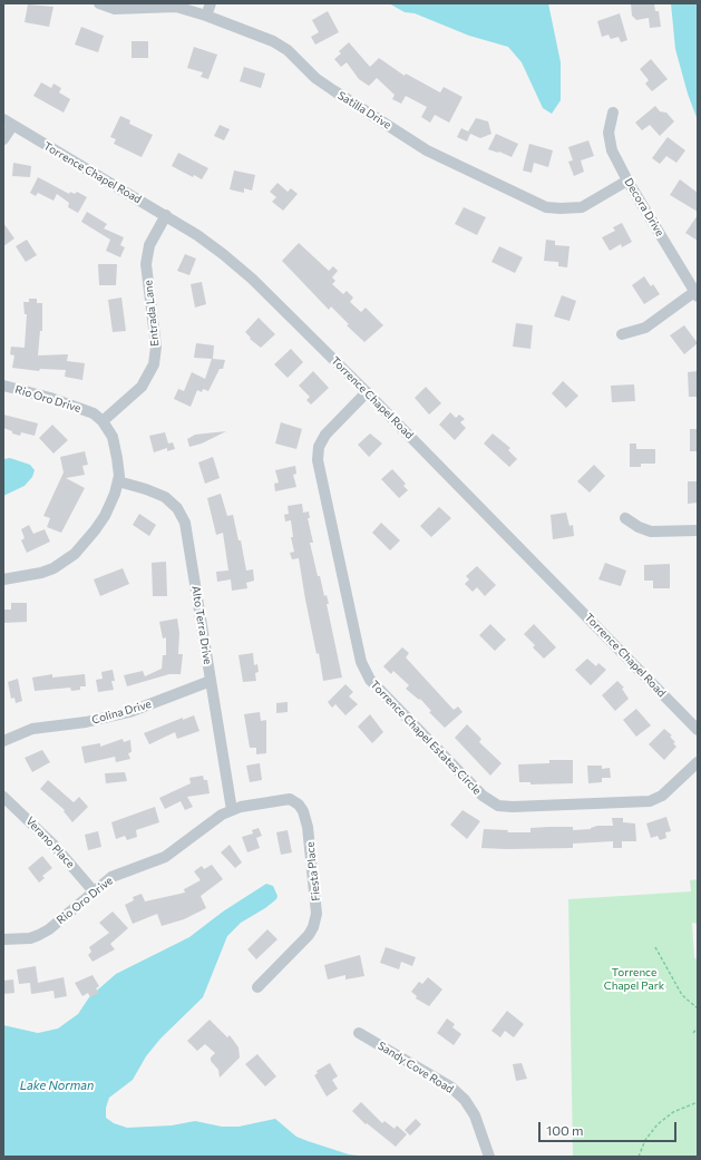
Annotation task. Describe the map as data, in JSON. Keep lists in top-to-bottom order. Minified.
{"streets":{"street":["Satilla Drive","Torrence Chapel Road","Decora Drive","Entrada Lane","Rio Oro Drive","Alto Terra Drive","Colina Drive","Torrence Chapel Estates Circle","Verano Place","Fiesta Place","Sandy Cove Road"]},"crossings":[["Satilla Drive","Decora Drive"],["Torrence Chapel Road","Entrada Lane"],["Torrence Chapel Road","Torrence Chapel Estates Circle"],["Entrada Lane","Rio Oro Drive"],["Rio Oro Drive","Alto Terra Drive"],["Rio Oro Drive","Verano Place"],["Rio Oro Drive","Fiesta Place"],["Alto Terra Drive","Colina Drive"],["Alto Terra Drive","Fiesta Place"]],"water":["Lake Norman"],"parks":["Torrence Chapel Park"],"scale_bar":"100 m"}
